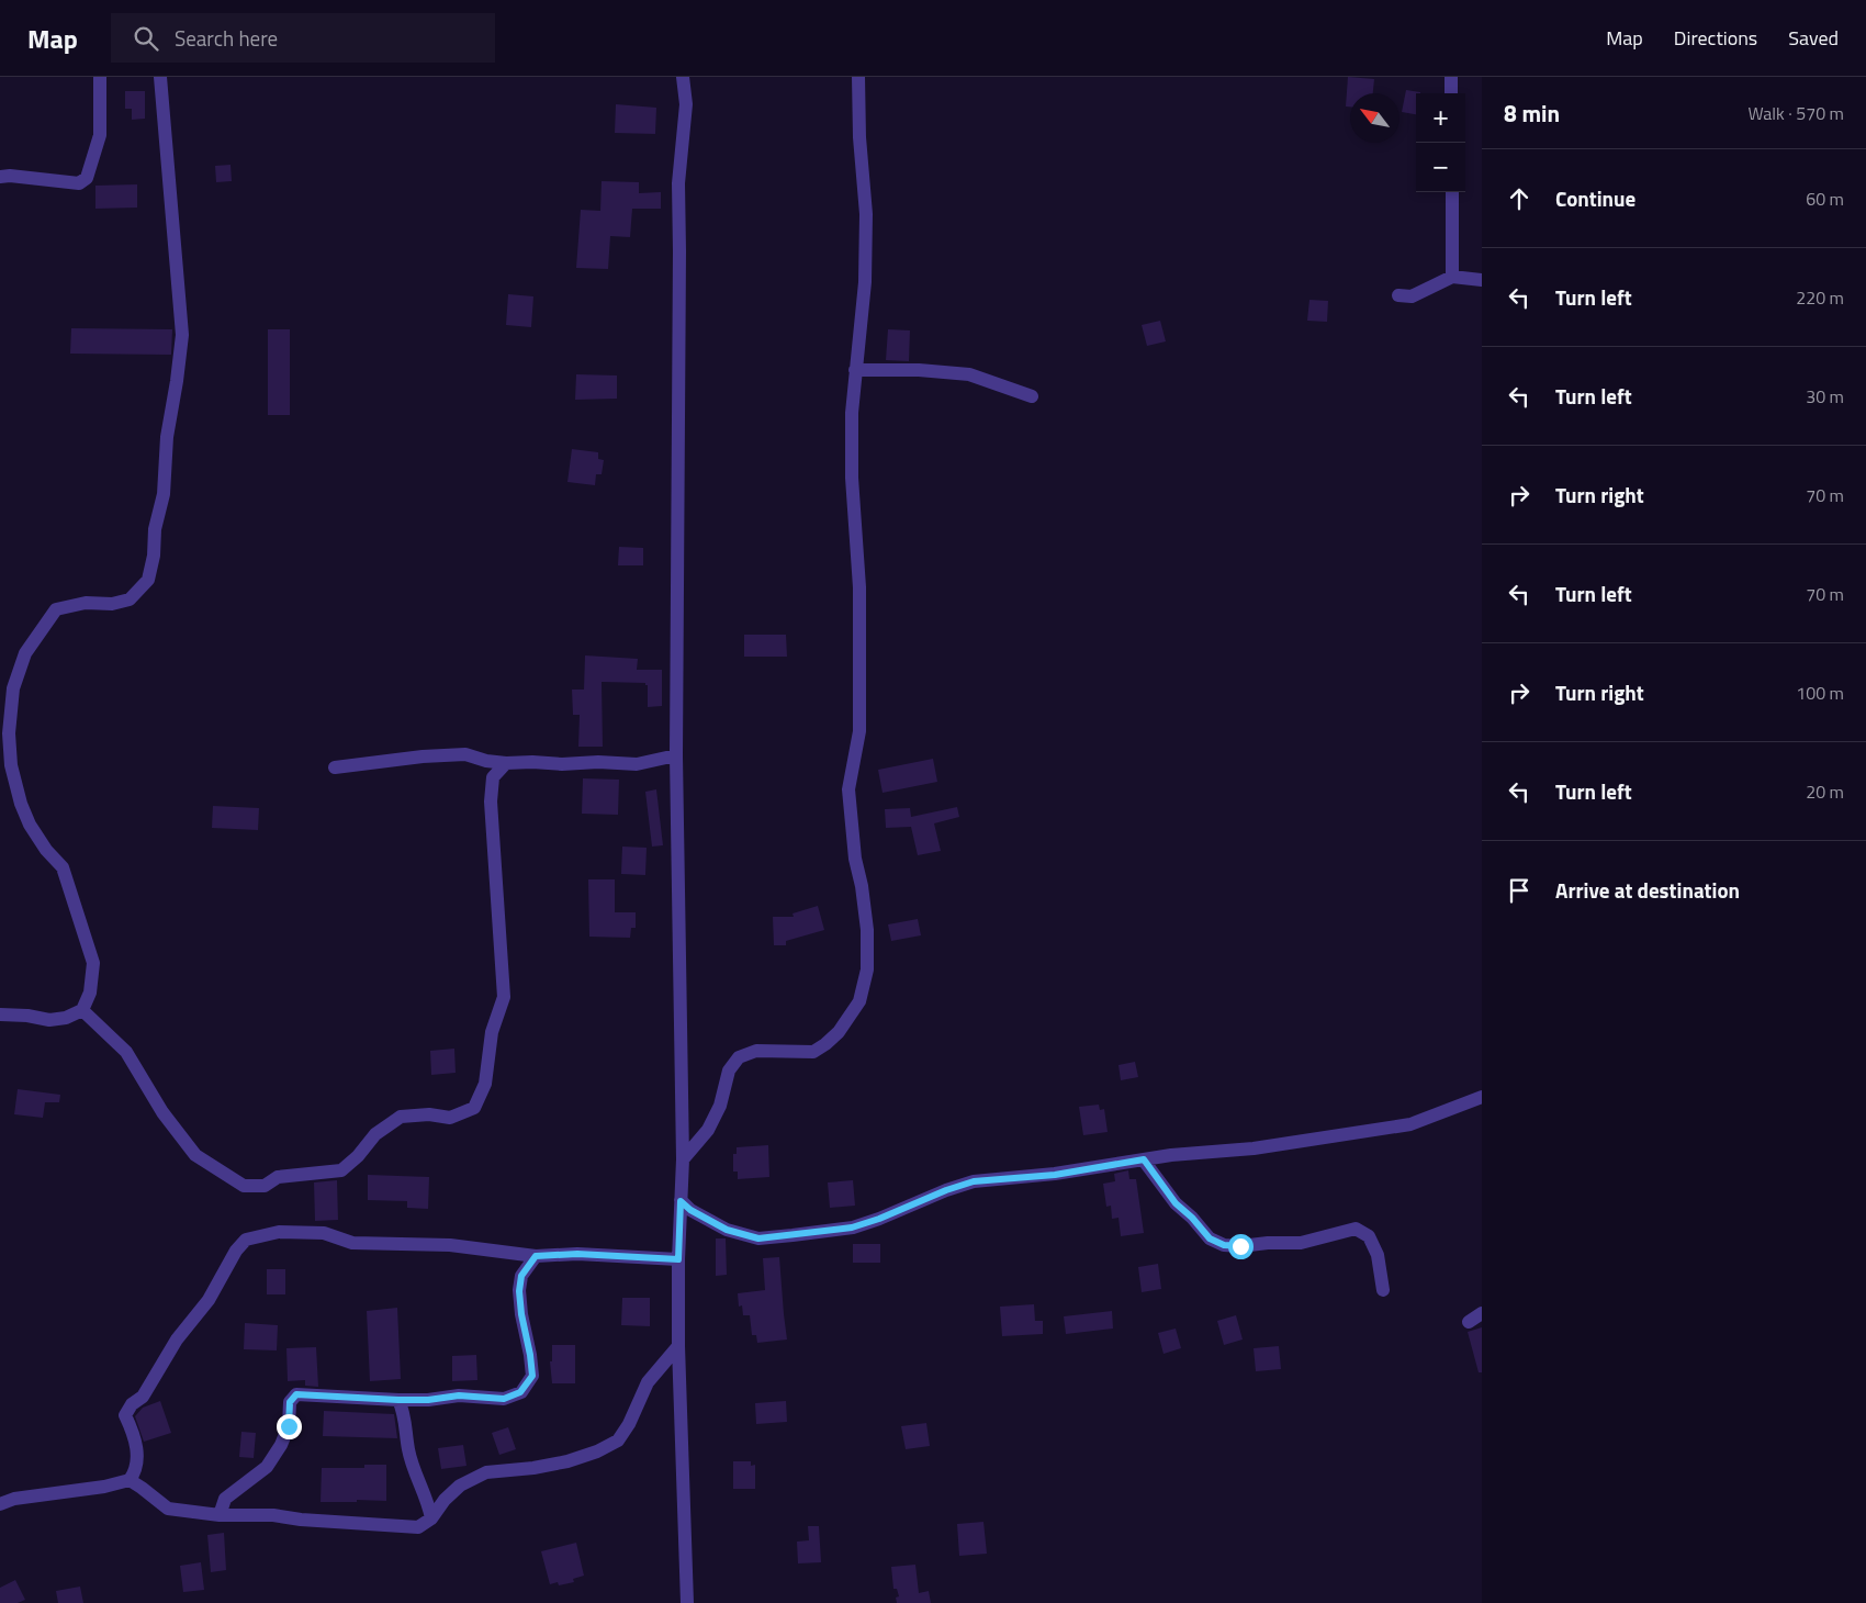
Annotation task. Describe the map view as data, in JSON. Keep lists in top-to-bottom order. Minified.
{"north":"top left","page":{"header":"Map","search":"Search here","nav":["Map","Directions","Saved"],"heading":["8 min","Walk · 570 m"],"map_buttons":["+","−"],"list":[["Continue","60 m"],["Turn left","220 m"],["Turn left","30 m"],["Turn right","70 m"],["Turn left","70 m"],["Turn right","100 m"],["Turn left","20 m"],"Arrive at destination"]}}
